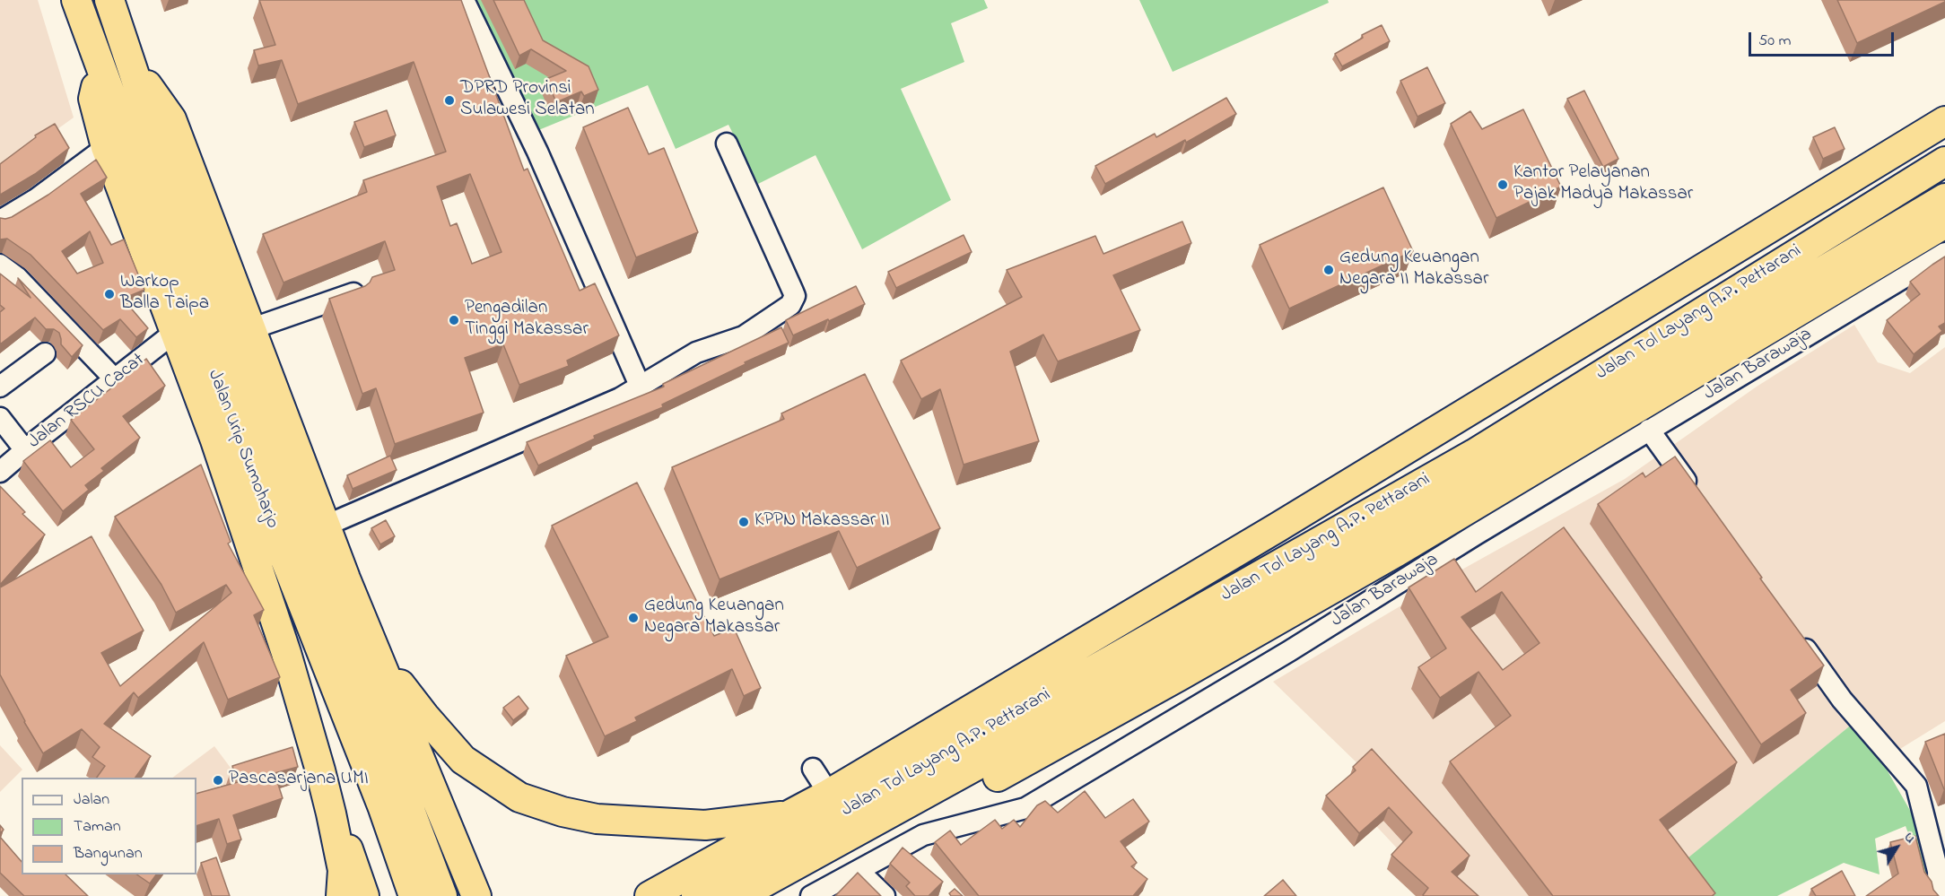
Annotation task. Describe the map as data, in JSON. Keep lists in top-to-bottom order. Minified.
{"streets":{"highway":["Jalan Tol Layang A.P. Pettarani","Jalan Urip Sumoharjo"],"street":["Jalan Barawaja","Jalan RSCU Cacat"]},"places":["DPRD Provinsi Sulawesi Selatan","Kantor Pelayanan Pajak Madya Makassar","Gedung Keuangan Negara II Makassar","Warkop Balla Taipa","Pengadilan Tinggi Makassar","KPPN Makassar II","Gedung Keuangan Negara Makassar","Pascasarjana UMI"],"legend":["Jalan","Taman","Bangunan"],"scale_bar":"50 m","north":"top right"}
